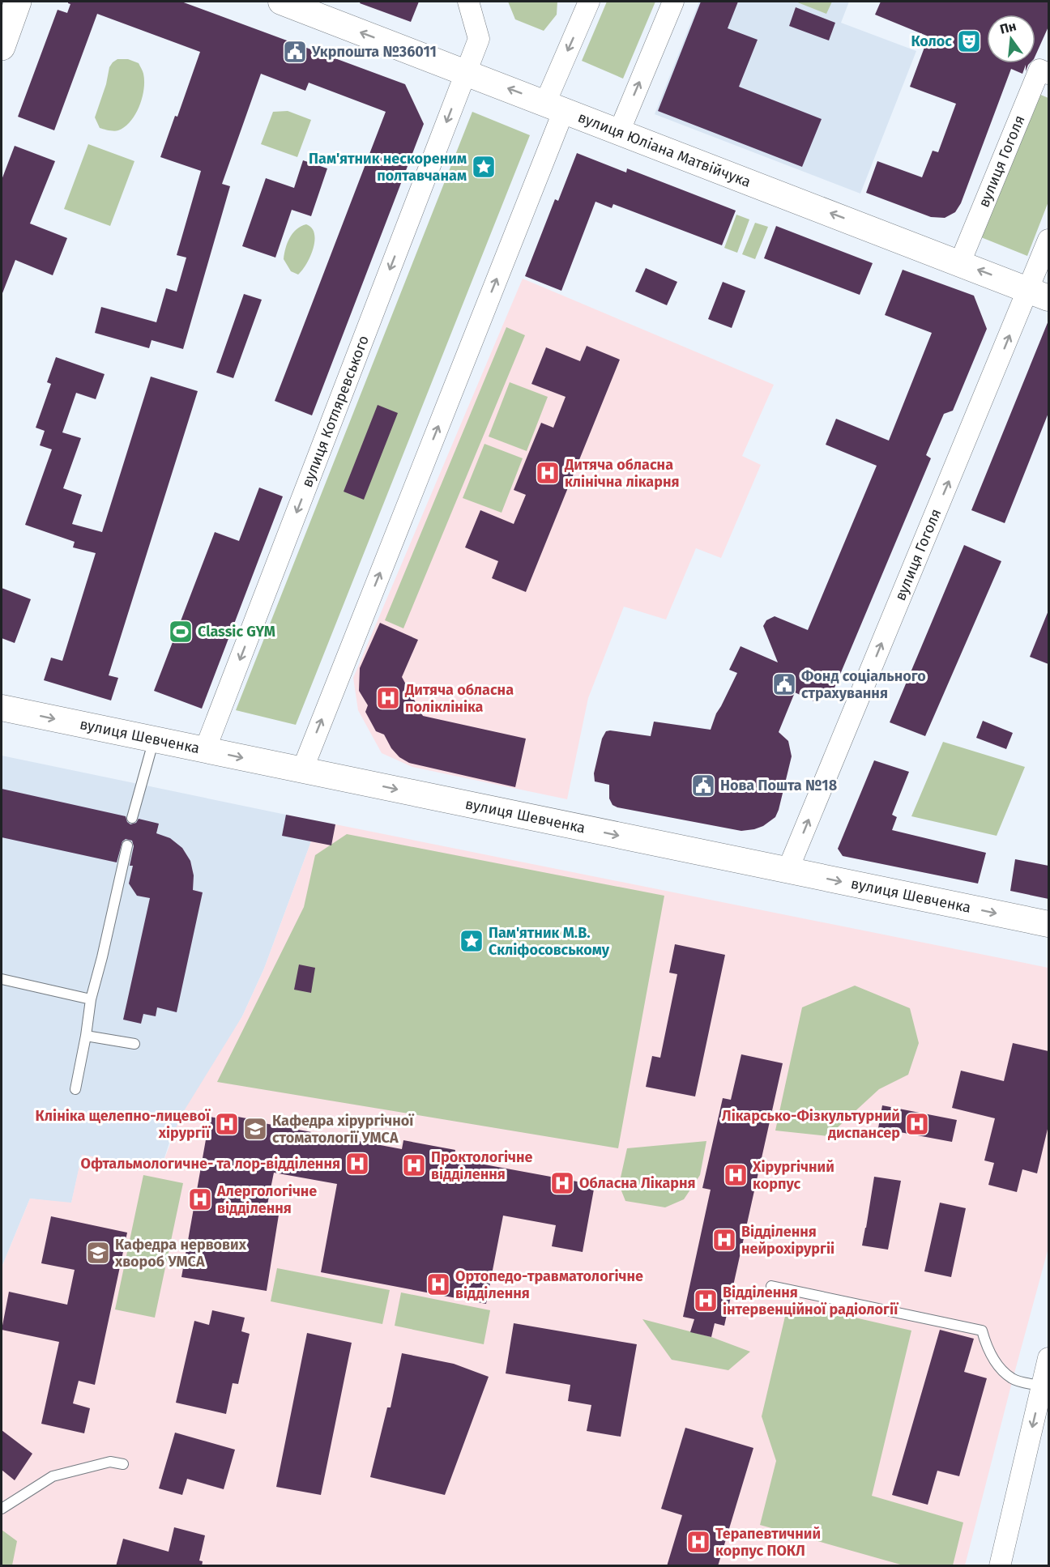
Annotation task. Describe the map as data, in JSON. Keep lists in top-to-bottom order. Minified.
{"streets":{"street":["вулиця Юліана Матвійчука","вулиця Гоголя","вулиця Котляревського","вулиця Шевченка"]},"crossings":[["вулиця Юліана Матвійчука","вулиця Гоголя"],["вулиця Юліана Матвійчука","вулиця Котляревського"],["вулиця Гоголя","вулиця Шевченка"],["вулиця Котляревського","вулиця Шевченка"]],"one_way":["вулиця Юліана Матвійчука","вулиця Гоголя","вулиця Шевченка"],"places":{"theatre":["Колос"],"public building":["Укрпошта №36011","Фонд соціального страхування","Нова Пошта №18"],"place":["Пам'ятник нескореним полтавчанам","Пам'ятник М.В. Скліфосовському"],"hospital":["Дитяча обласна клінічна лікарня","Дитяча обласна поліклініка","Клініка щелепно-лицевої хірургії","Лікарсько-Фізкультурний диспансер","Офтальмологичне- та лор-відділення","Проктологічне відділення","Хірургічний корпус","Обласна Лікарня","Алергологічне відділення","Відділення нейрохірургіі","Ортопедо-травматологічне відділення","Відділення інтервенційної радіології","Терапевтичний корпус ПОКЛ"],"sports":["Classic GYM"],"school or university":["Кафедра хірургічної стоматології УМСА","Кафедра нервових хвороб УМСА"]},"north":"top"}
